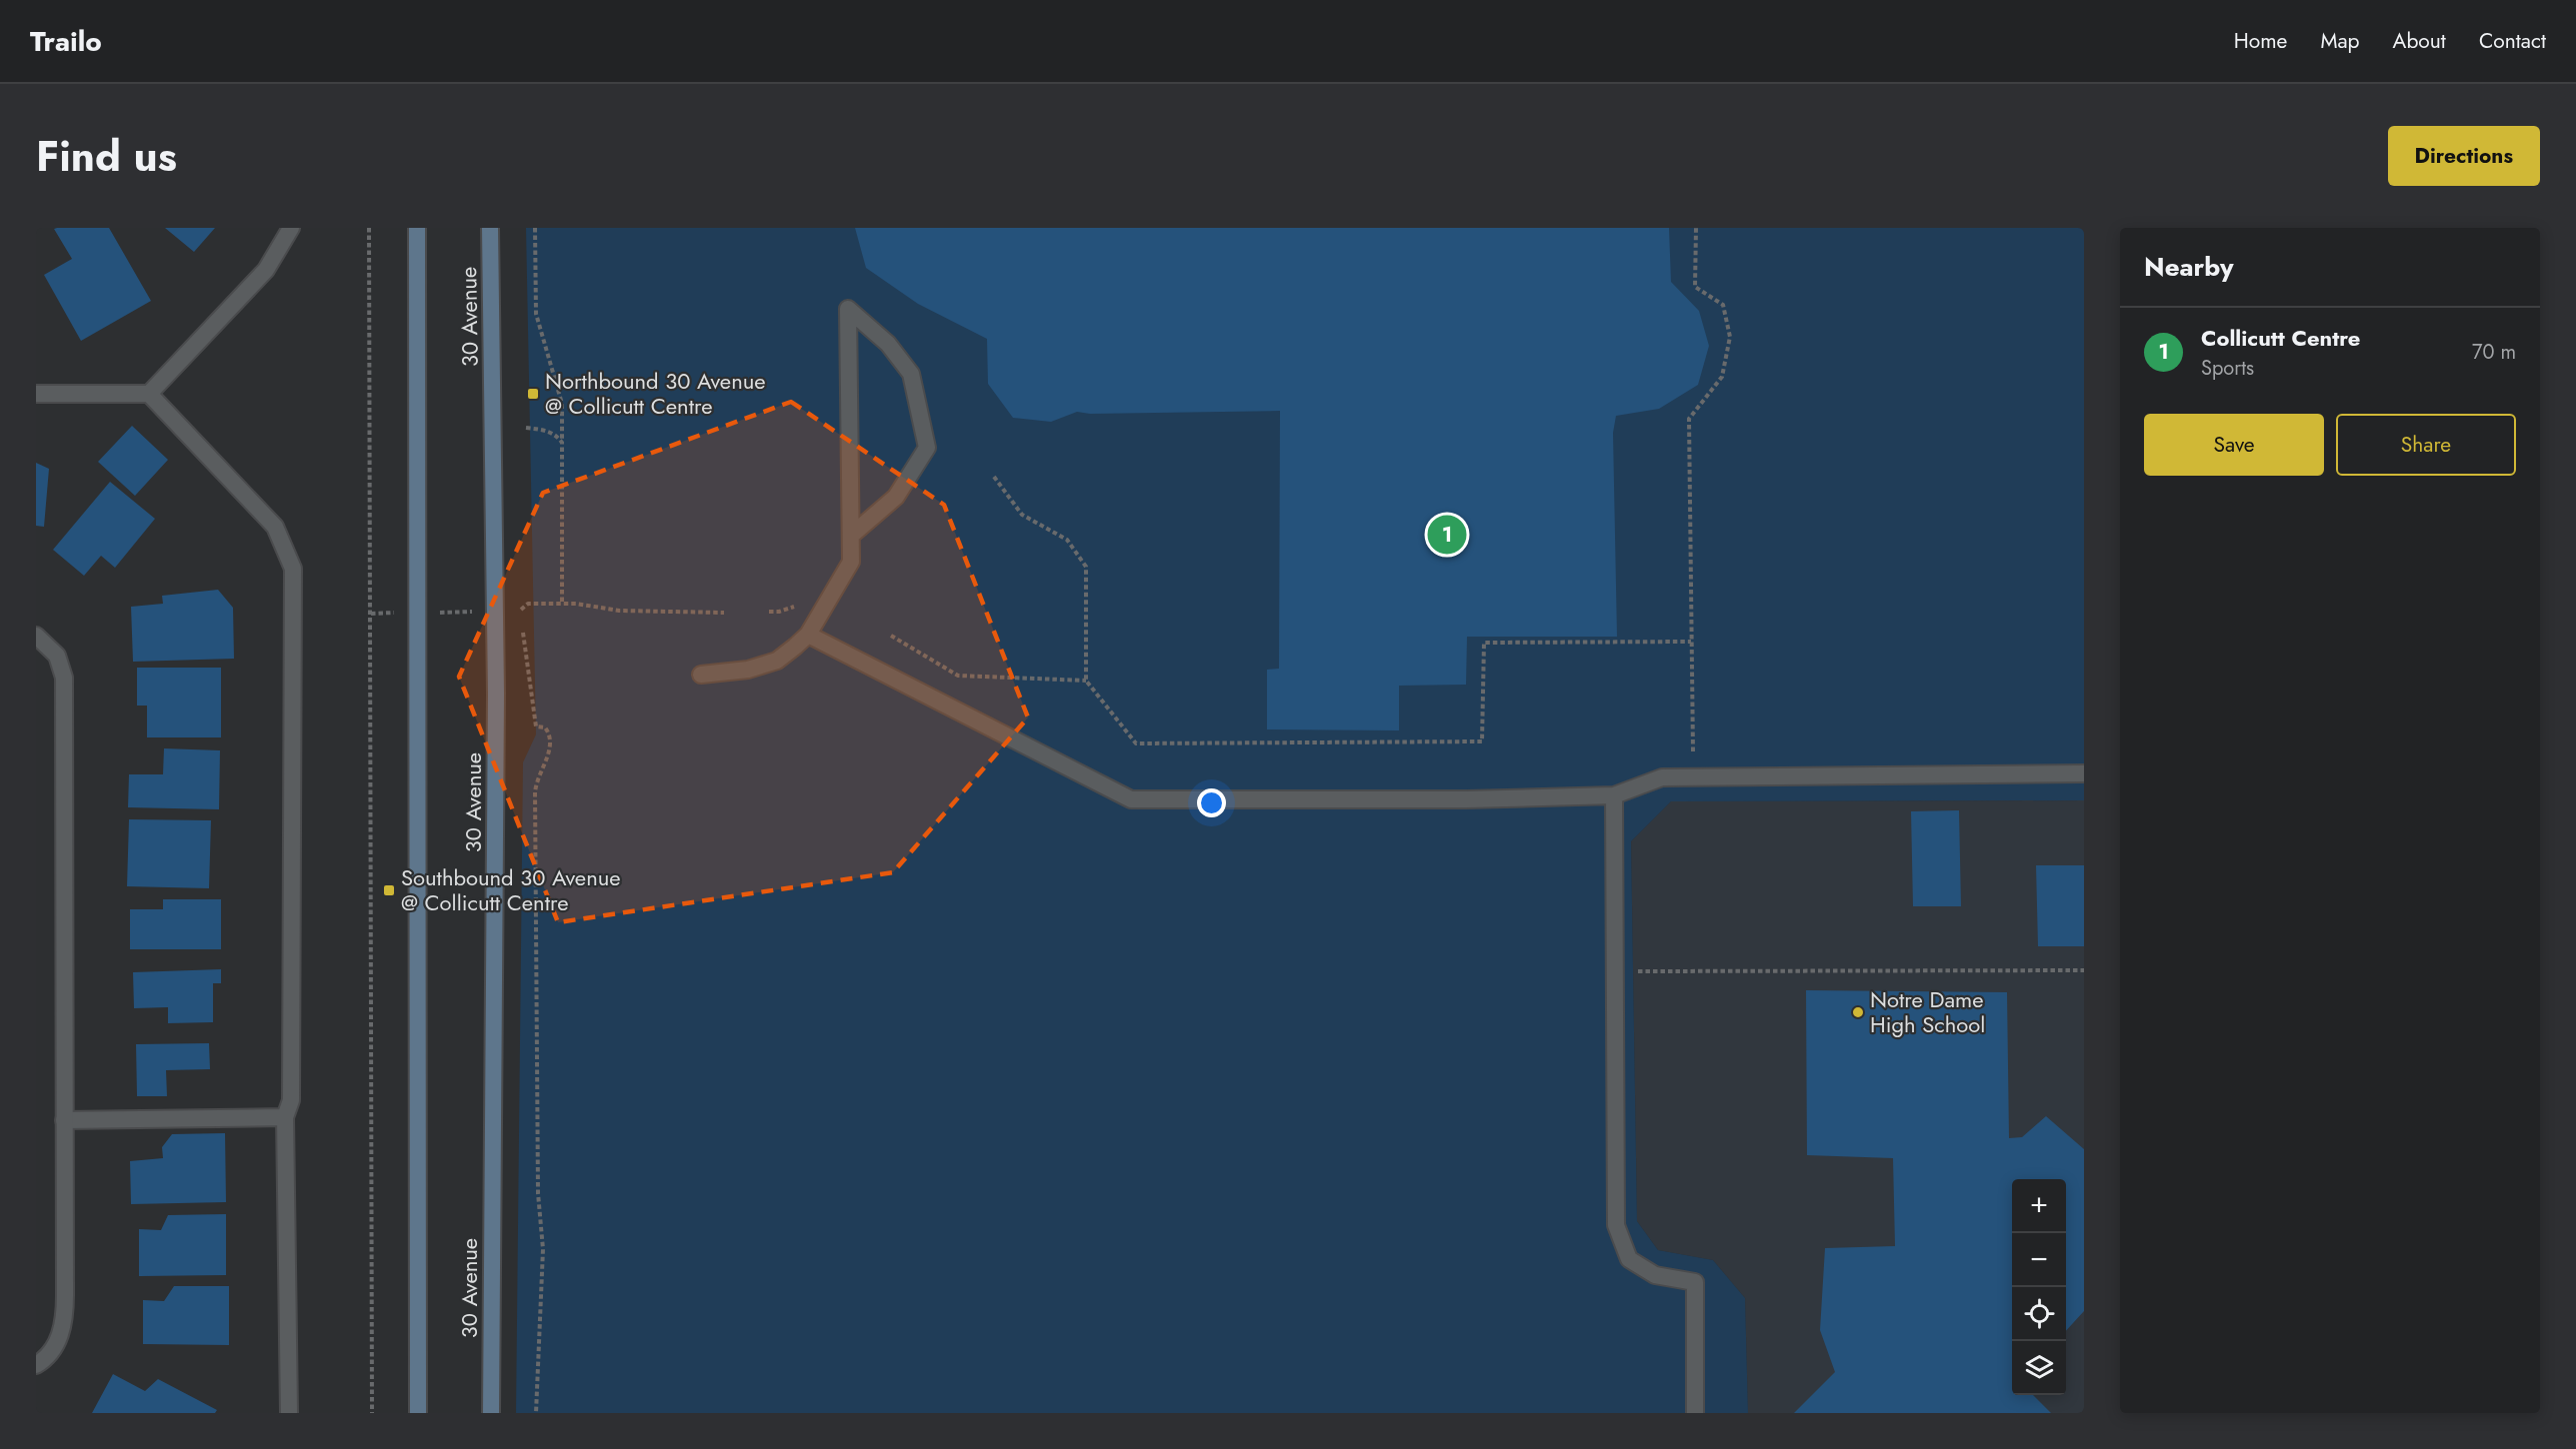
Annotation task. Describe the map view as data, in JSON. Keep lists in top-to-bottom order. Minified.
{"streets":{"main road":["30 Avenue"]},"places":{"transit":["Northbound 30 Avenue @ Collicutt Centre","Southbound 30 Avenue @ Collicutt Centre"],"other":["Notre Dame High School"]},"page":{"header":"Trailo","nav":["Home","Map","About","Contact"],"title":"Find us","buttons":["Directions",["Save","Share"]],"heading":"Nearby","list":[{"mark":"1","name":"Collicutt Centre","note":"Sports","value":"70 m"}],"pins":"1","map_buttons":["+","−"]}}
